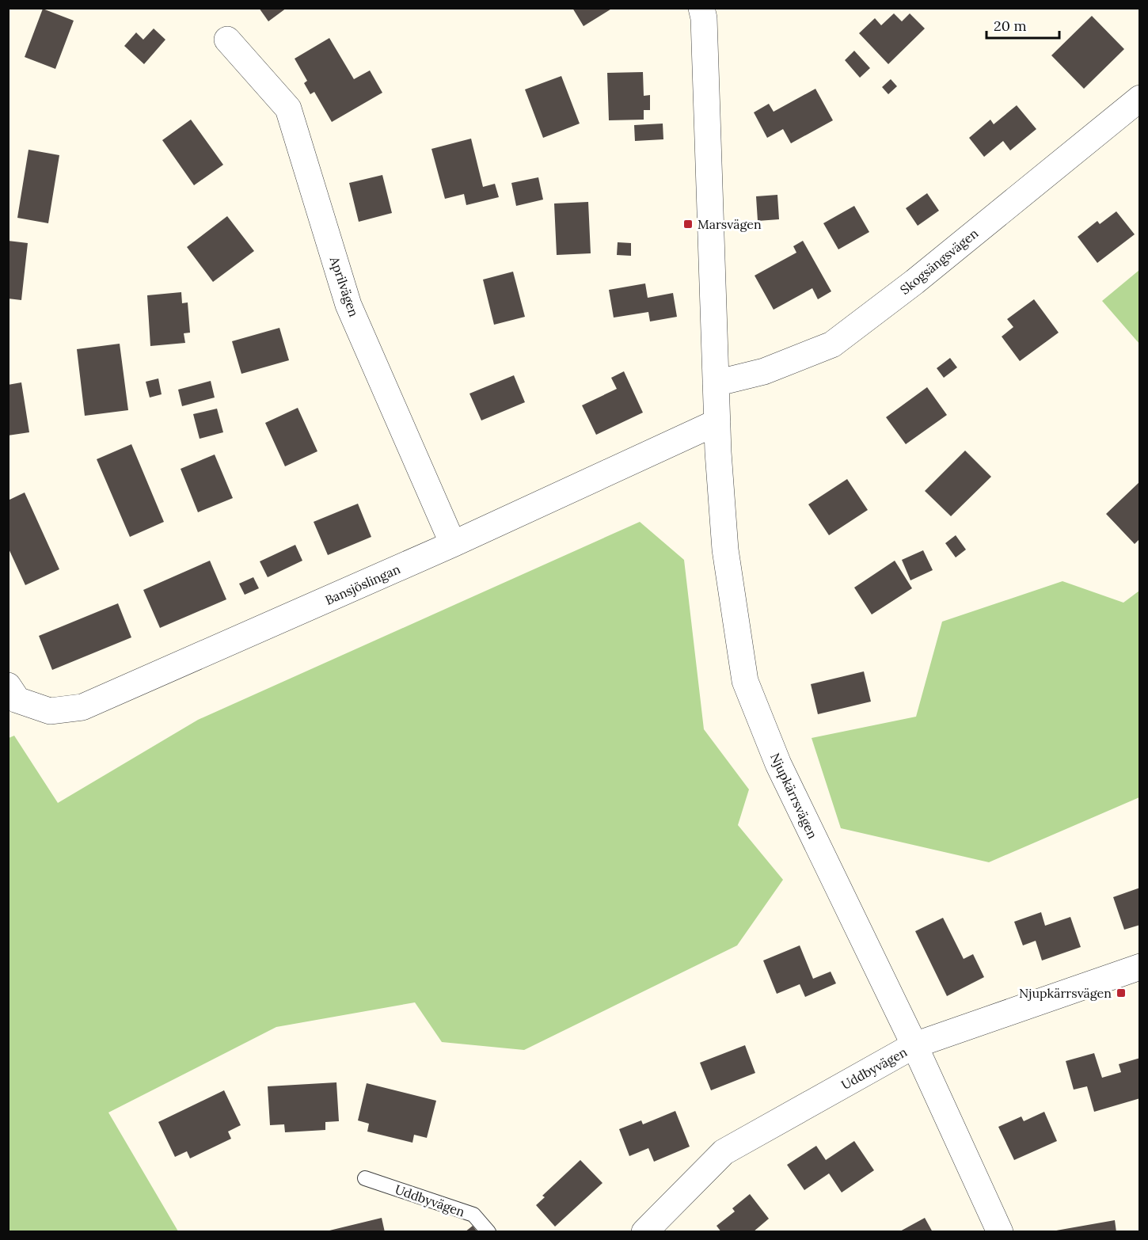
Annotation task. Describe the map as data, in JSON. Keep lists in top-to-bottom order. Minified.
{"streets":{"street":["Skogsängsvägen","Aprilvägen","Bansjöslingan","Njupkärrsvägen","Uddbyvägen"]},"crossings":[["Skogsängsvägen","Njupkärrsvägen"],["Aprilvägen","Bansjöslingan"],["Bansjöslingan","Njupkärrsvägen"],["Njupkärrsvägen","Uddbyvägen"]],"places":{"transit":["Marsvägen","Njupkärrsvägen"]},"scale_bar":"20 m"}
